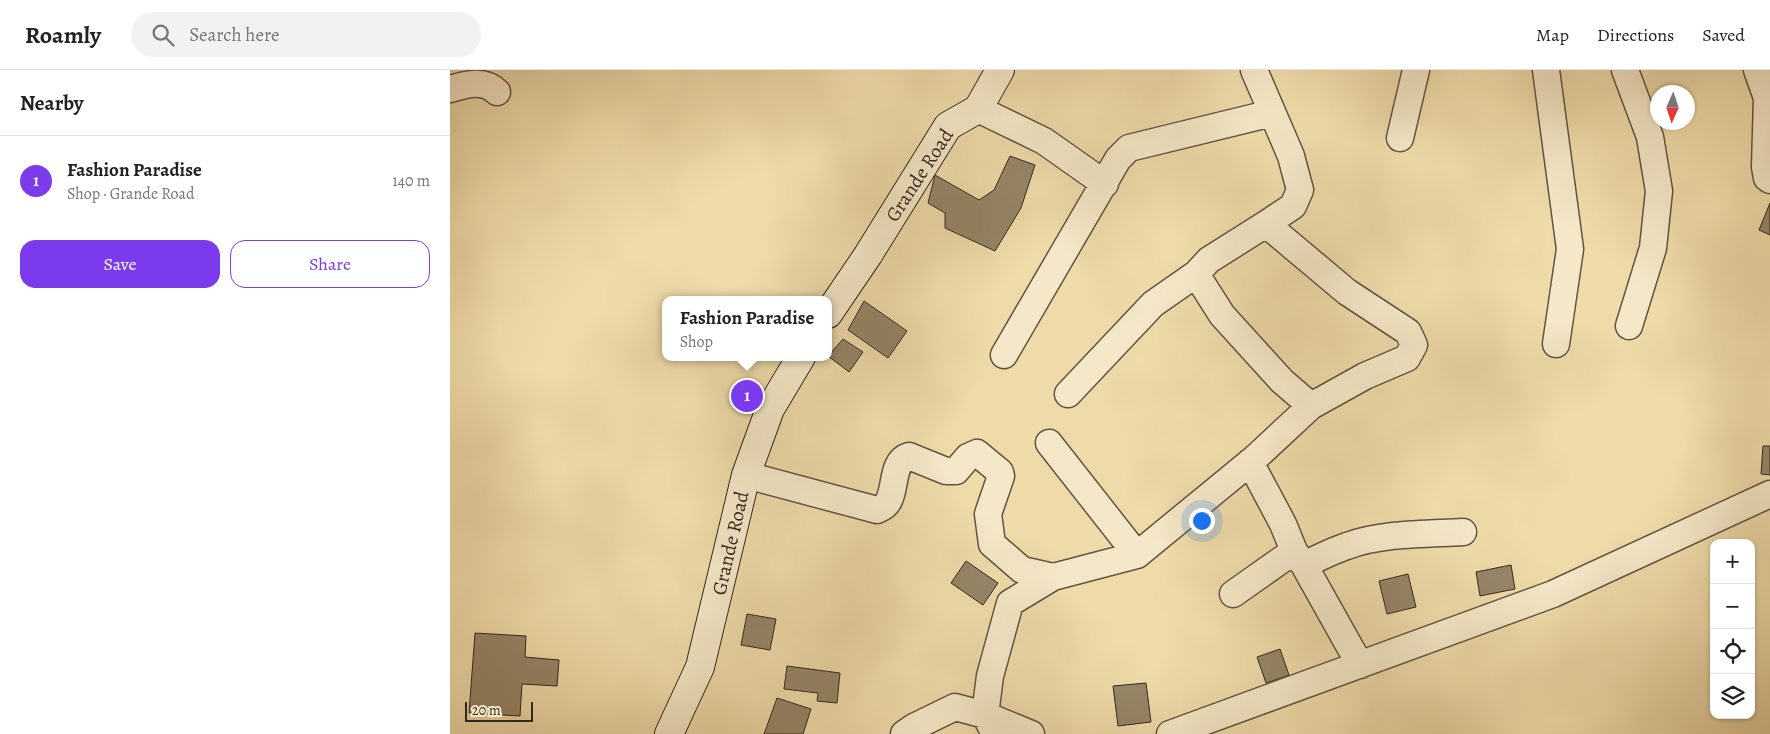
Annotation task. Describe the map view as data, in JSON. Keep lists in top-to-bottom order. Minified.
{"streets":{"street":["Grande Road"]},"scale_bar":"20 m","north":"bottom","page":{"header":"Roamly","search":"Search here","nav":["Map","Directions","Saved"],"heading":"Nearby","list":[{"mark":"1","name":"Fashion Paradise","note":"Shop · Grande Road","value":"140 m"}],"buttons":["Save","Share"],"popup":["Fashion Paradise","Shop"],"pins":"1","map_buttons":["+","−"],"scale":"20 m"}}
